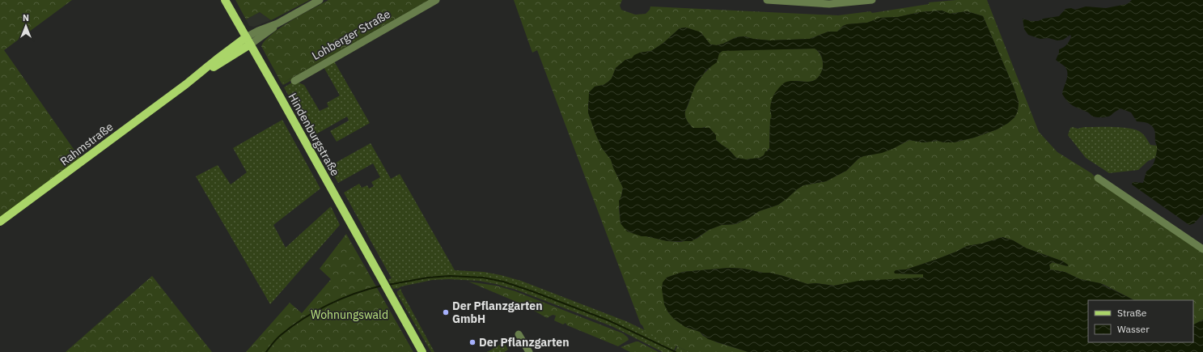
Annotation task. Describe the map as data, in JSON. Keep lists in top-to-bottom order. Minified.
{"streets":{"main road":["Hindenburgstraße","Rahmstraße"],"street":["Lohberger Straße"]},"crossings":[["Hindenburgstraße","Rahmstraße"]],"parks":["Wohnungswald"],"places":["Der Pflanzgarten GmbH","Der Pflanzgarten"],"legend":["Straße","Wasser"],"north":"top"}
